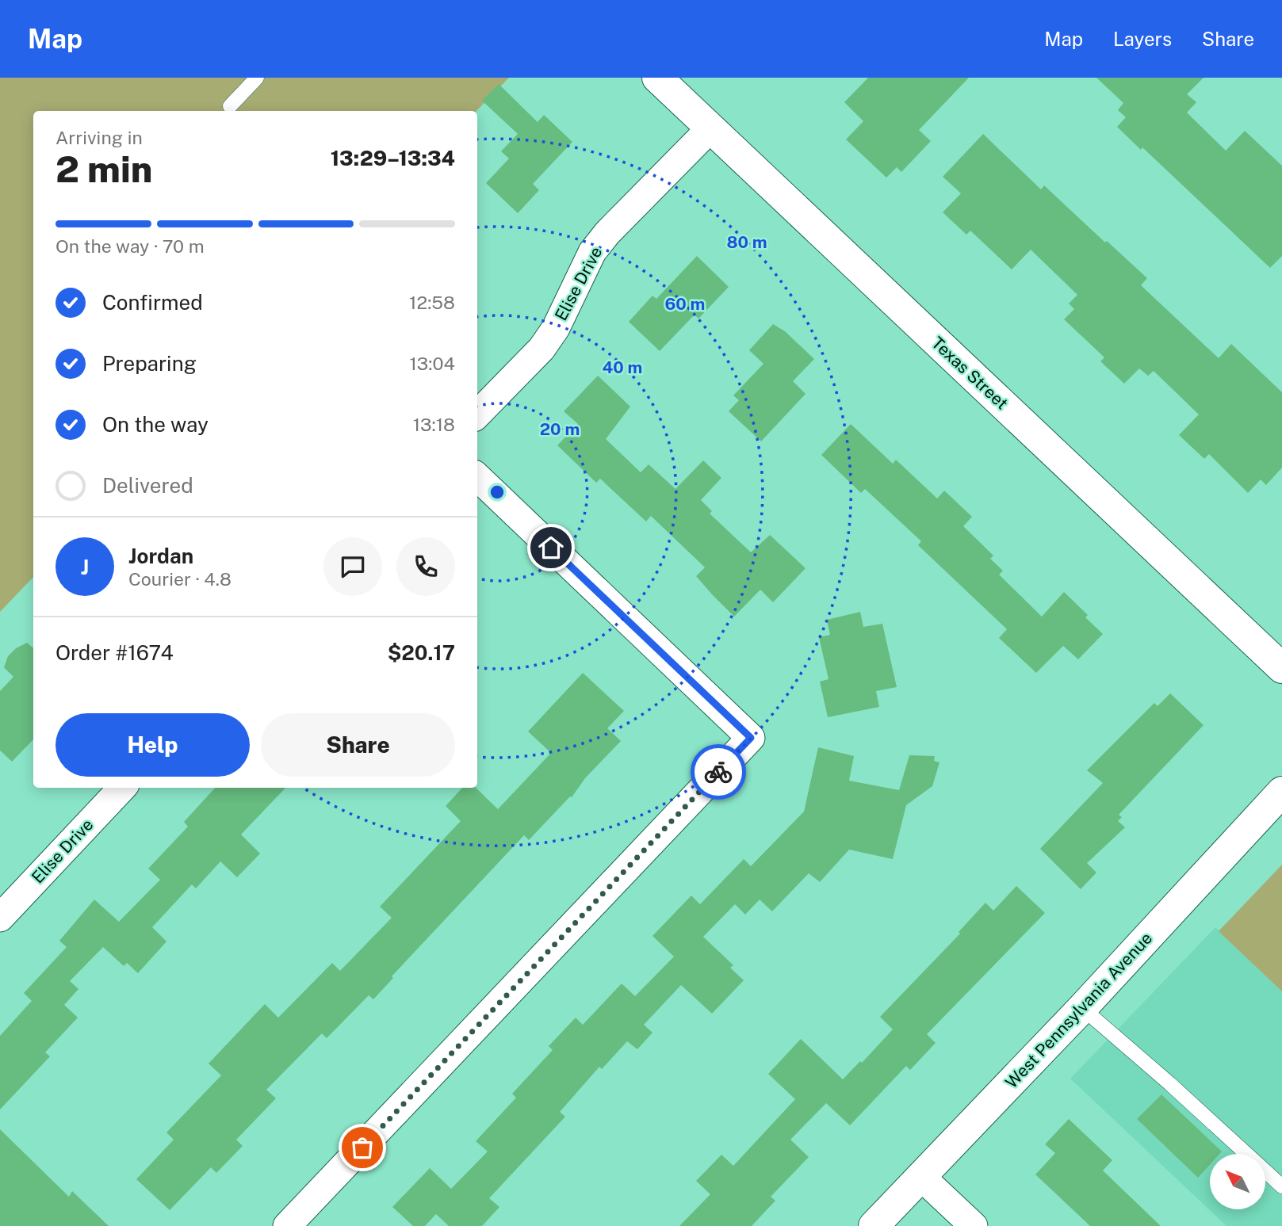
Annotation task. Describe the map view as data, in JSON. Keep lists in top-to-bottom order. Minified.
{"streets":{"street":["Elise Drive","Texas Street","West Pennsylvania Avenue"]},"crossings":[["Elise Drive","Texas Street"]],"north":"top left","page":{"header":"Map","nav":["Map","Layers","Share"],"heading":["2 min","Arriving in","13:29–13:34"],"panel":["Jordan","Courier · 4.8","Order #1674","$20.17"],"bar":"On the way · 70 m","list":[["Confirmed","12:58"],["Preparing","13:04"],["On the way","13:18"],"Delivered"],"round":"J","buttons":["Help","Share"]},"rings":["80 m","60 m","40 m","20 m"]}
